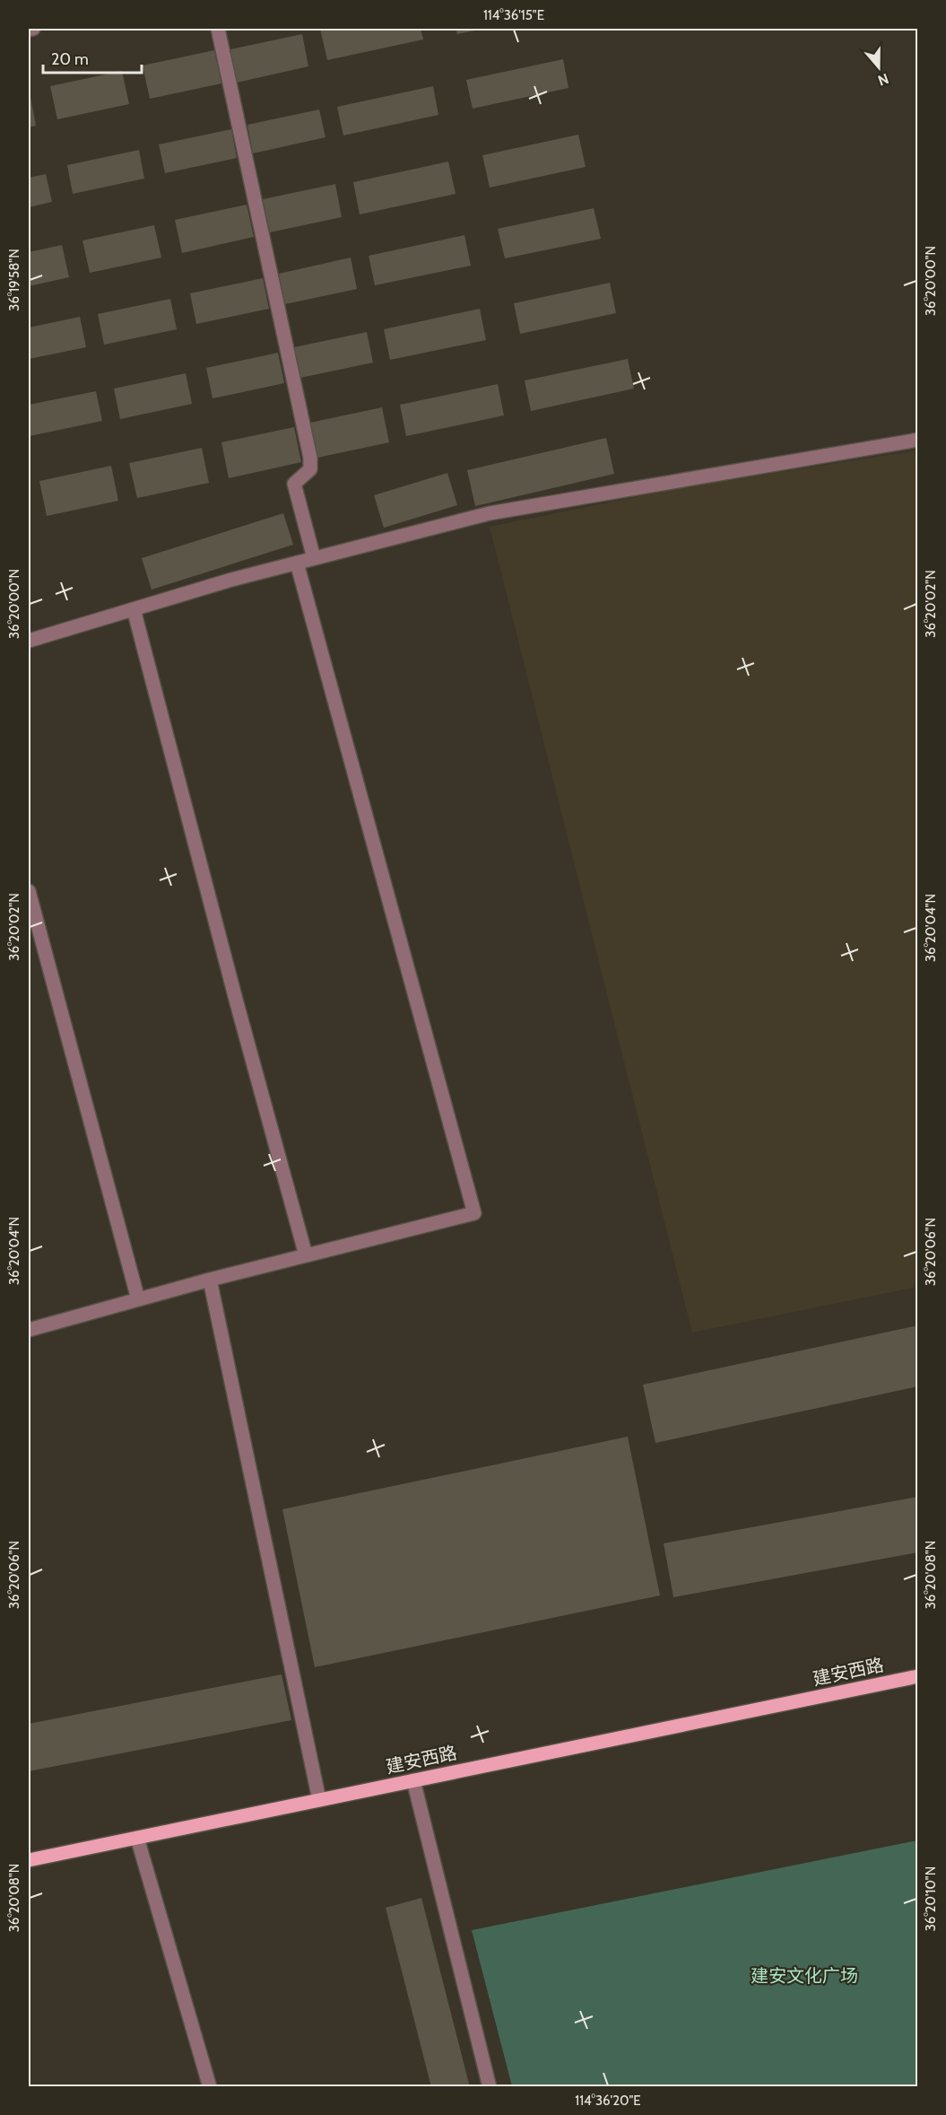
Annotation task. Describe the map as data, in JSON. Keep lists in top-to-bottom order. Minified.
{"streets":{"main road":["建安西路"]},"parks":["建安文化广场"],"scale_bar":"20 m","north":"bottom","coordinates":["114°36'15\"E","36°19'58\"N","36°20'00\"N","36°20'02\"N","36°20'04\"N","36°20'06\"N","36°20'08\"N","36°20'10\"N","114°36'20\"E"]}
